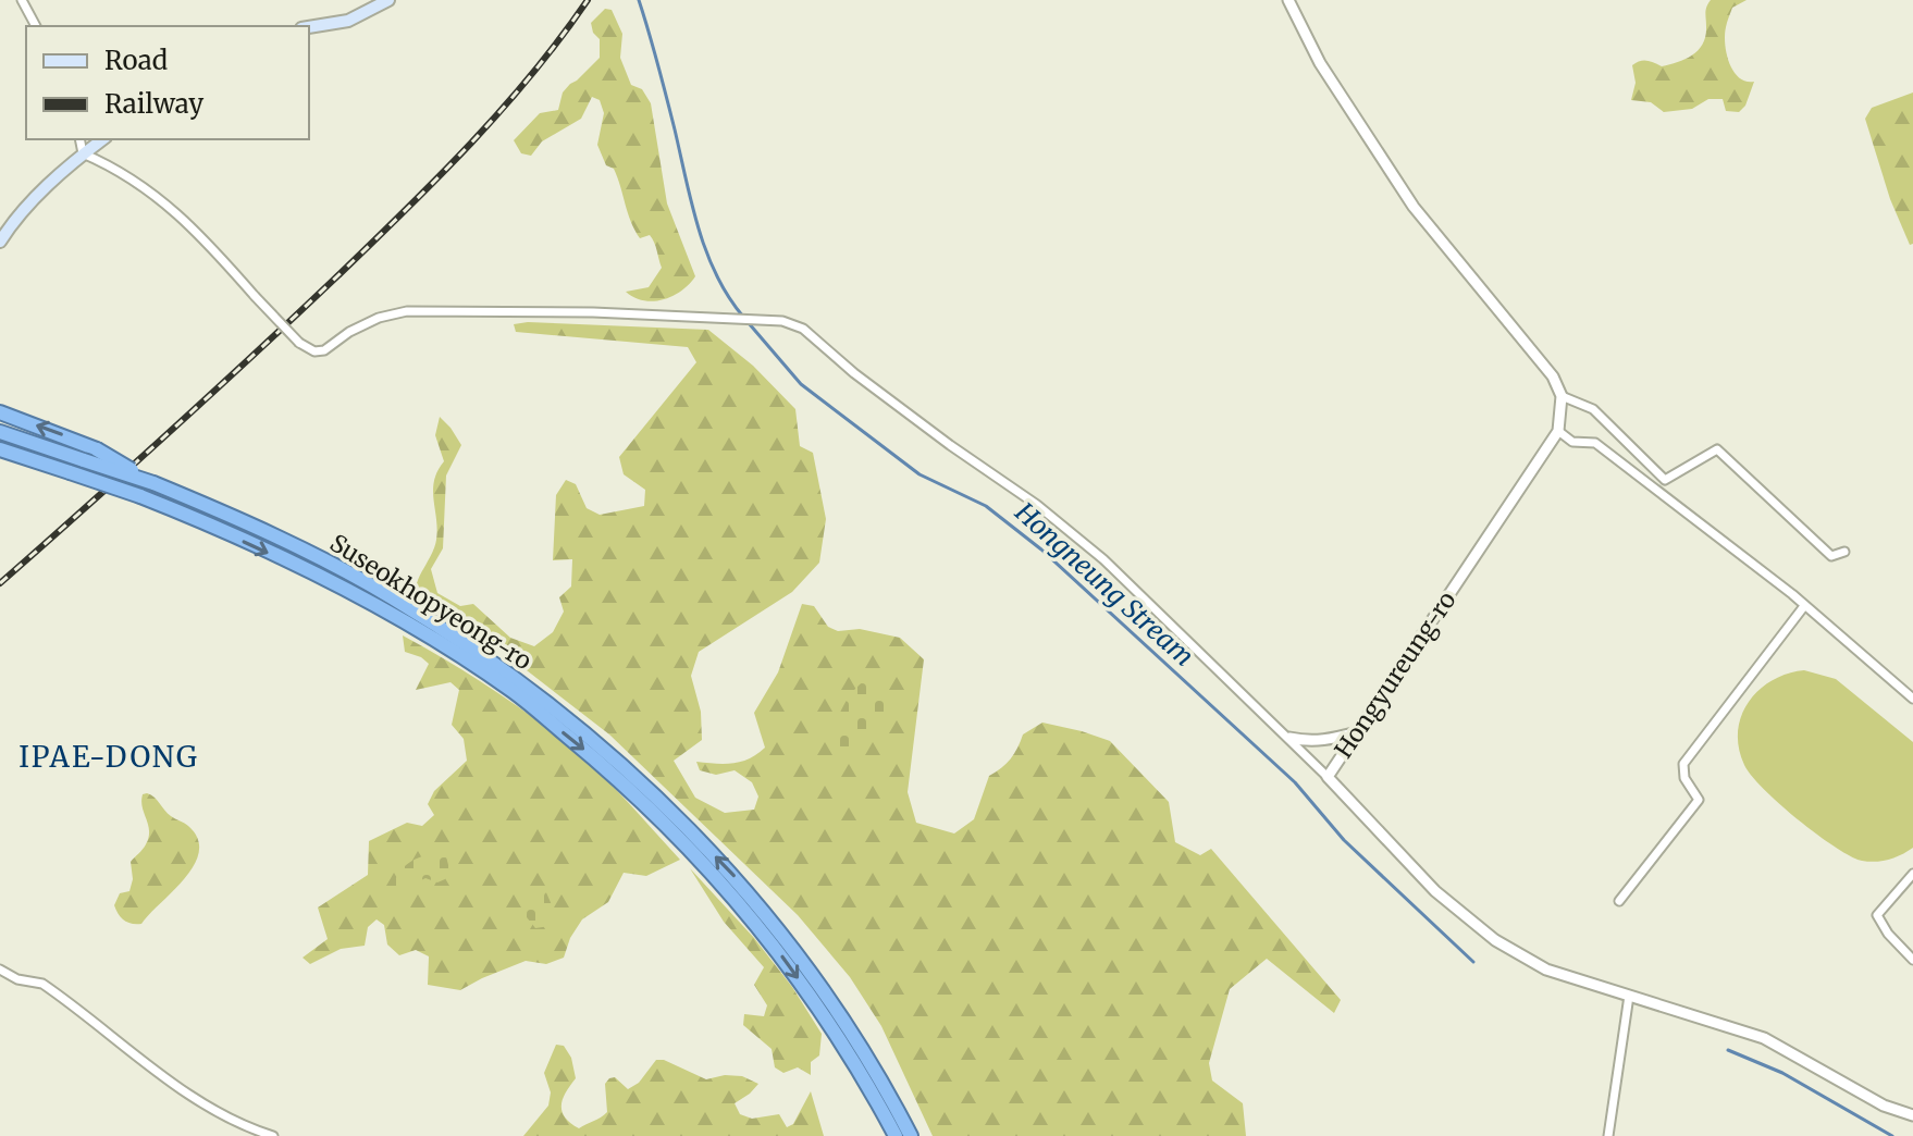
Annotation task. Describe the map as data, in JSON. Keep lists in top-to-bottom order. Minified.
{"streets":{"highway":["Suseokhopyeong-ro"],"street":["Hongyureung-ro"]},"districts":["IPAE-DONG"],"water":["Hongneung Stream"],"legend":["Road","Railway"]}
